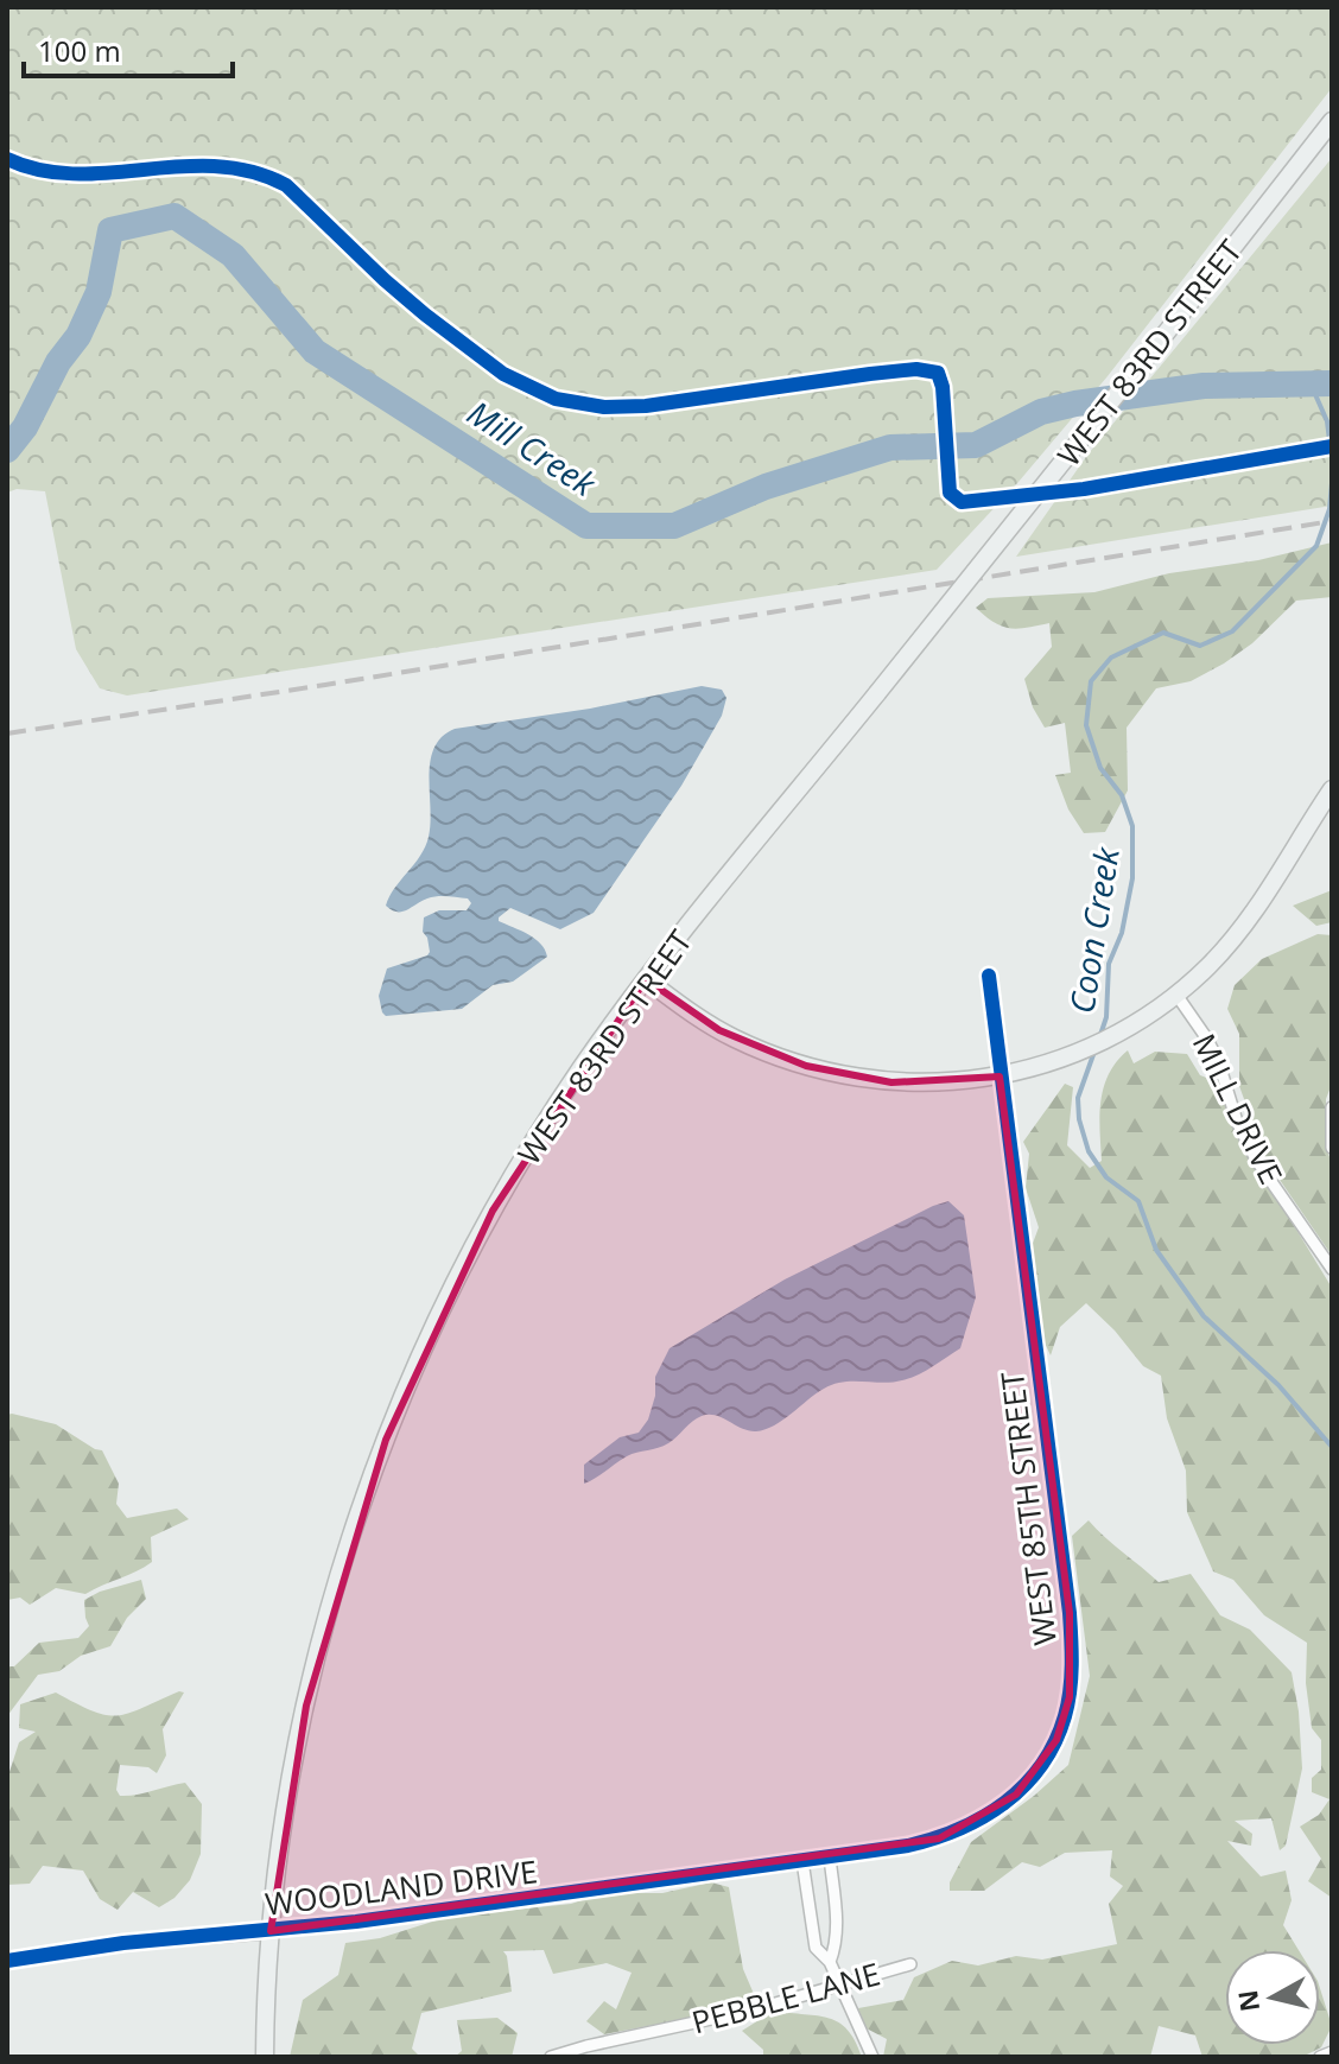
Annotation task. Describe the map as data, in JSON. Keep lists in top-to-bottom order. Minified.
{"streets":{"main road":["WEST 83RD STREET"],"street":["MILL DRIVE","WEST 85TH STREET","WOODLAND DRIVE","PEBBLE LANE"]},"crossings":[["WEST 83RD STREET","WOODLAND DRIVE"],["WEST 85TH STREET","WOODLAND DRIVE"]],"water":["Mill Creek","Coon Creek"],"scale_bar":"100 m","north":"left"}
